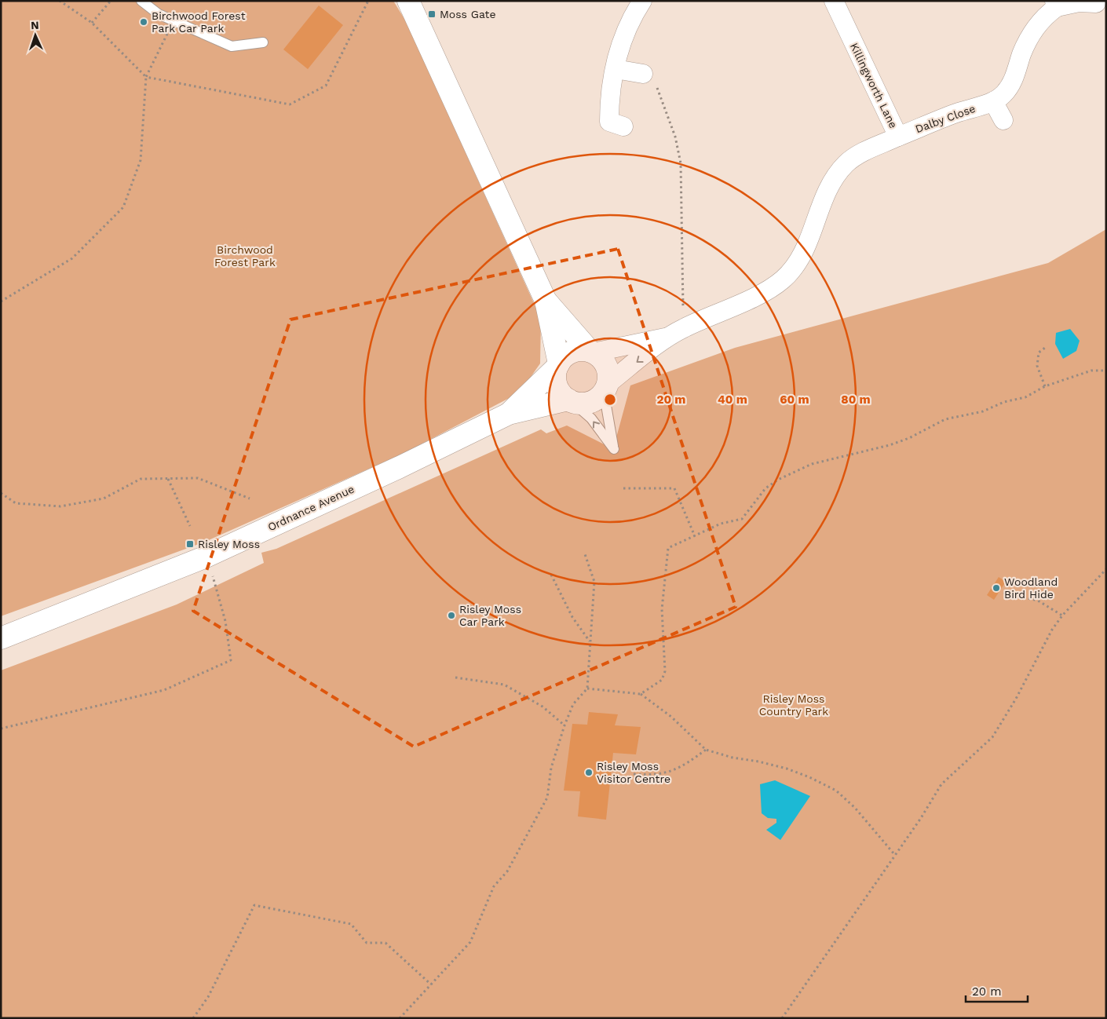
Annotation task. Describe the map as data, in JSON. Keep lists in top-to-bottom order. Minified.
{"streets":{"street":["Killingworth Lane","Dalby Close","Ordnance Avenue"]},"crossings":[["Killingworth Lane","Dalby Close"],["Killingworth Lane","Ordnance Avenue"]],"parks":["Birchwood Forest Park","Risley Moss Country Park"],"places":{"transit":["Moss Gate","Risley Moss"],"other":["Birchwood Forest Park Car Park","Woodland Bird Hide","Risley Moss Car Park","Risley Moss Visitor Centre"]},"scale_bar":"20 m","north":"top","rings":["20 m","40 m","60 m","80 m"]}
